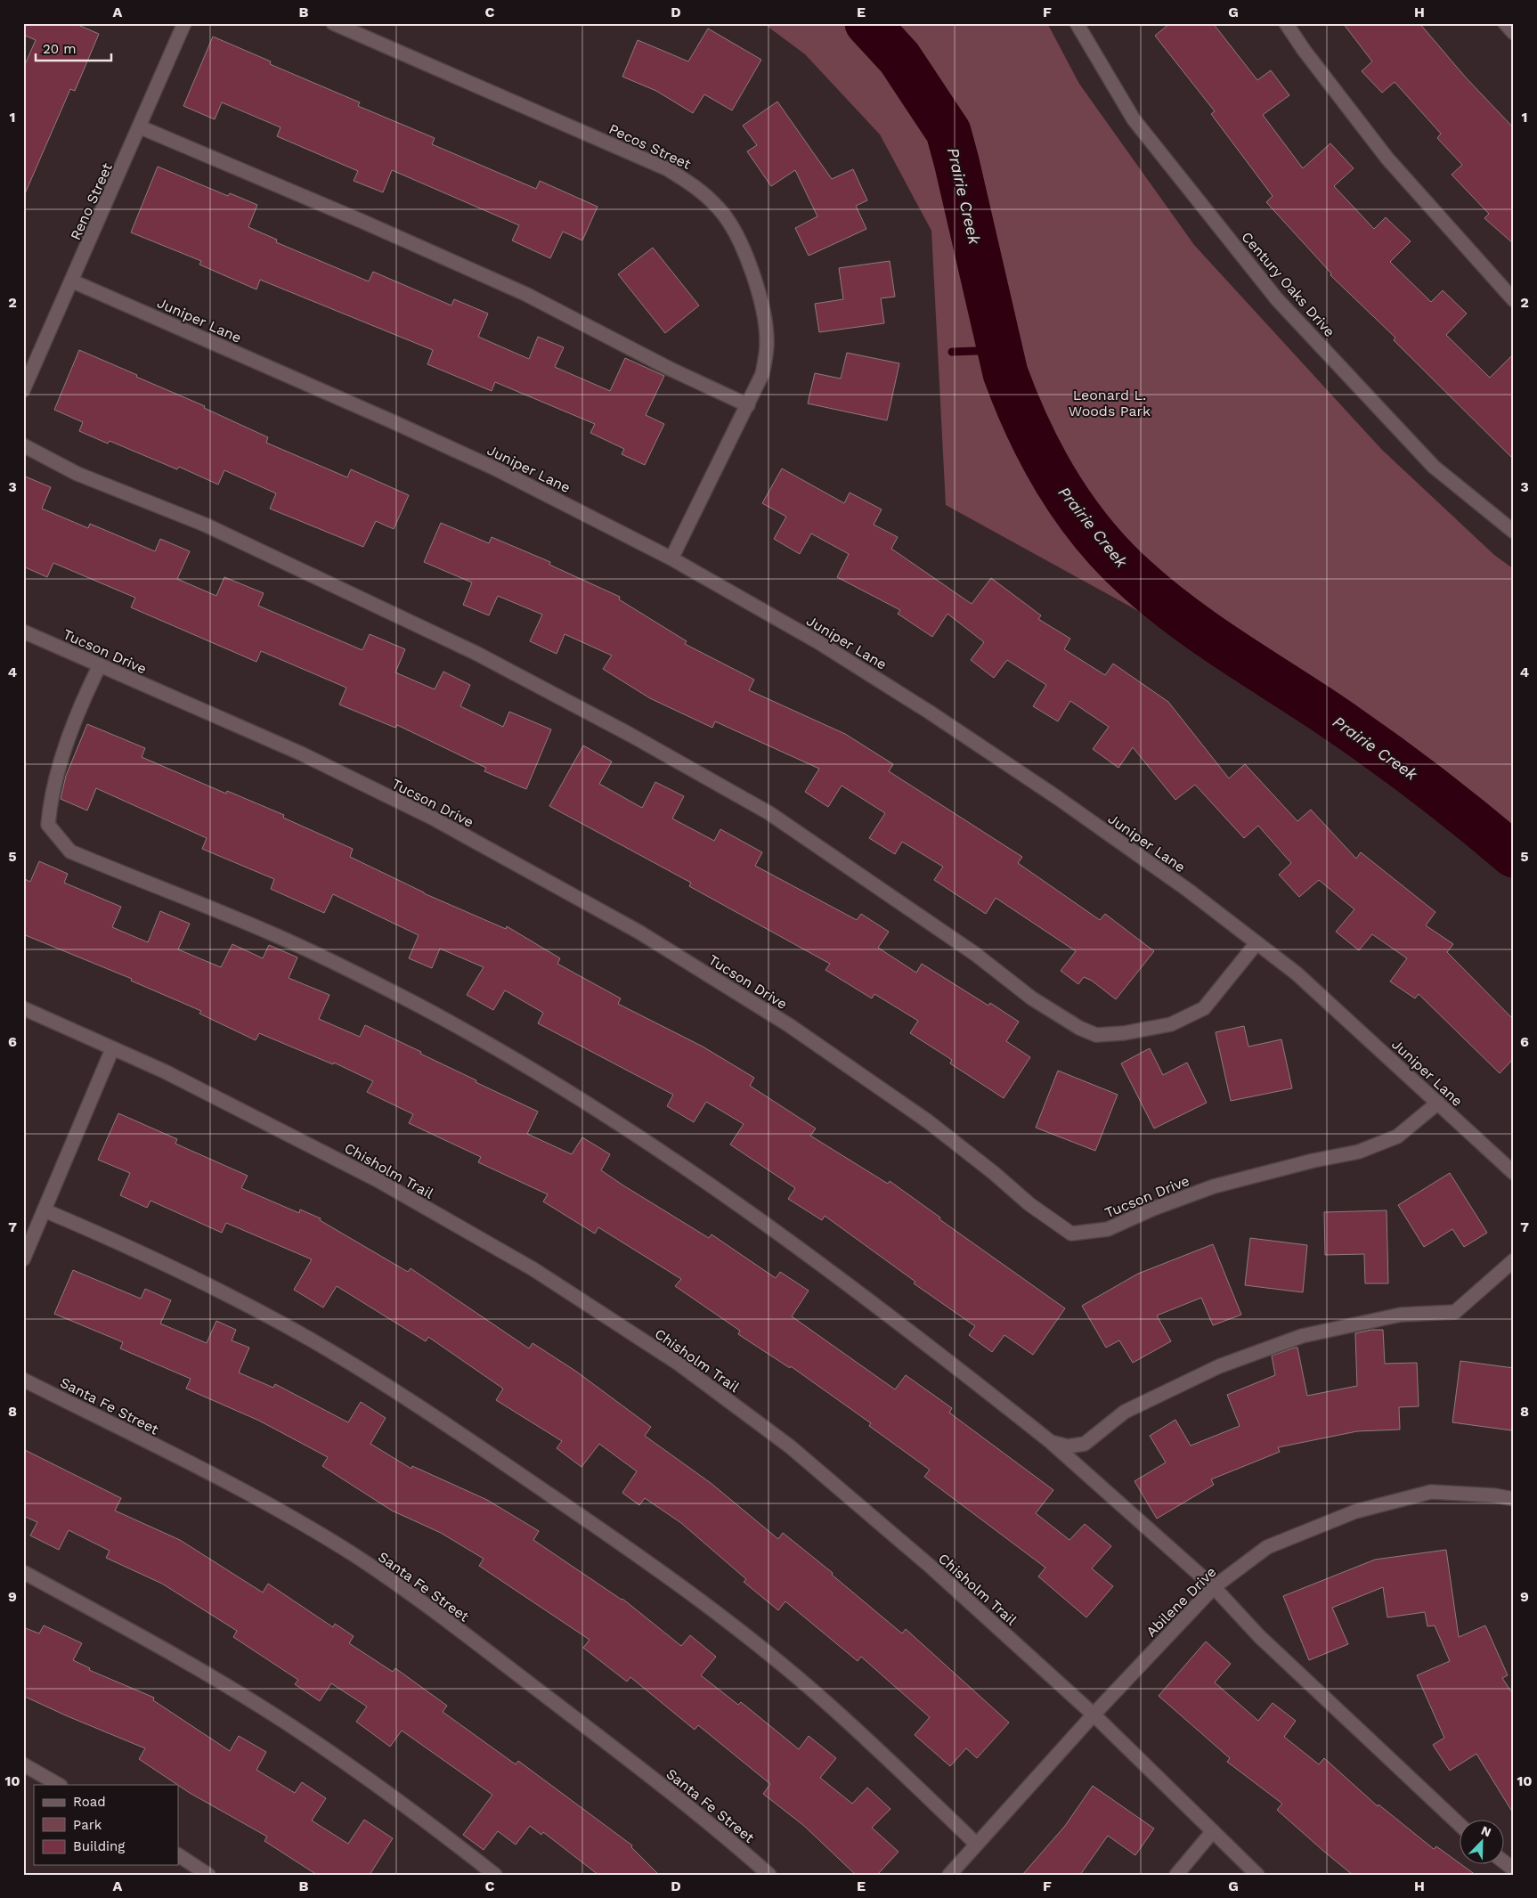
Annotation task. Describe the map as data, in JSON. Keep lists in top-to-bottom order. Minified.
{"streets":{"street":["Pecos Street","Reno Street","Century Oaks Drive","Juniper Lane","Tucson Drive","Chisholm Trail","Santa Fe Street","Abilene Drive"]},"crossings":[["Pecos Street","Juniper Lane"],["Reno Street","Juniper Lane"],["Juniper Lane","Tucson Drive"],["Chisholm Trail","Abilene Drive"]],"water":["Prairie Creek"],"parks":["Leonard L. Woods Park"],"legend":["Road","Park","Building"],"scale_bar":"20 m","north":"top right","grid":{"columns":["A","B","C","D","E","F","G","H"],"rows":["1","2","3","4","5","6","7","8","9","10"]}}
